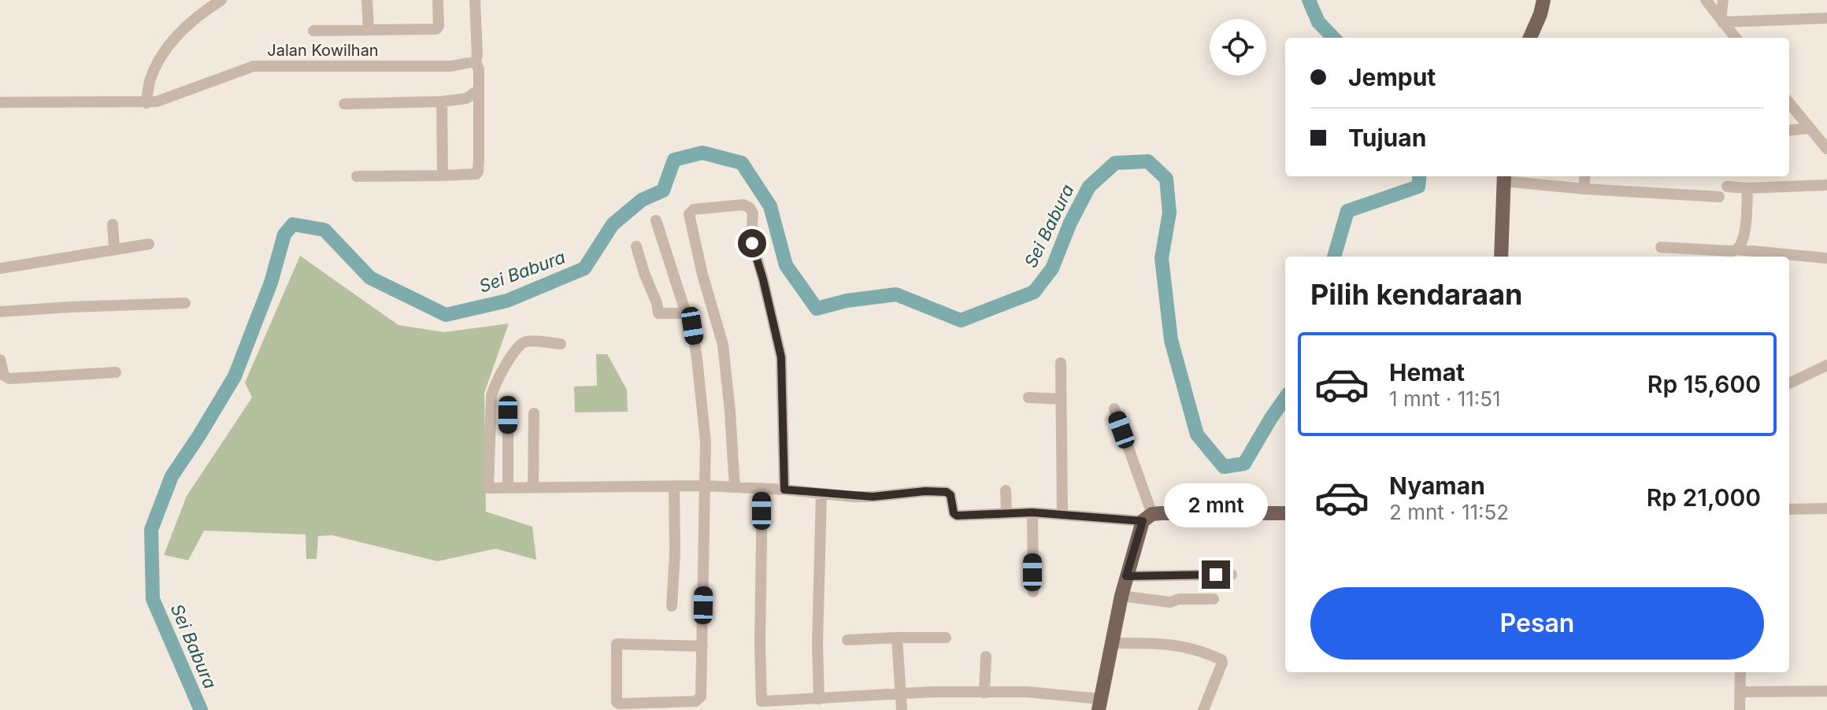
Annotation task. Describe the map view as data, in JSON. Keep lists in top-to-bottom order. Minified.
{"streets":{"street":["Jalan Kowilhan"]},"water":["Sei Babura"],"page":{"banner":["Jemput","Tujuan"],"heading":"Pilih kendaraan","list":[{"name":"Hemat","note":"1 mnt · 11:51","value":"Rp 15,600"},{"name":"Nyaman","note":"2 mnt · 11:52","value":"Rp 21,000"}],"bubble":"2 mnt","buttons":"Pesan"}}
